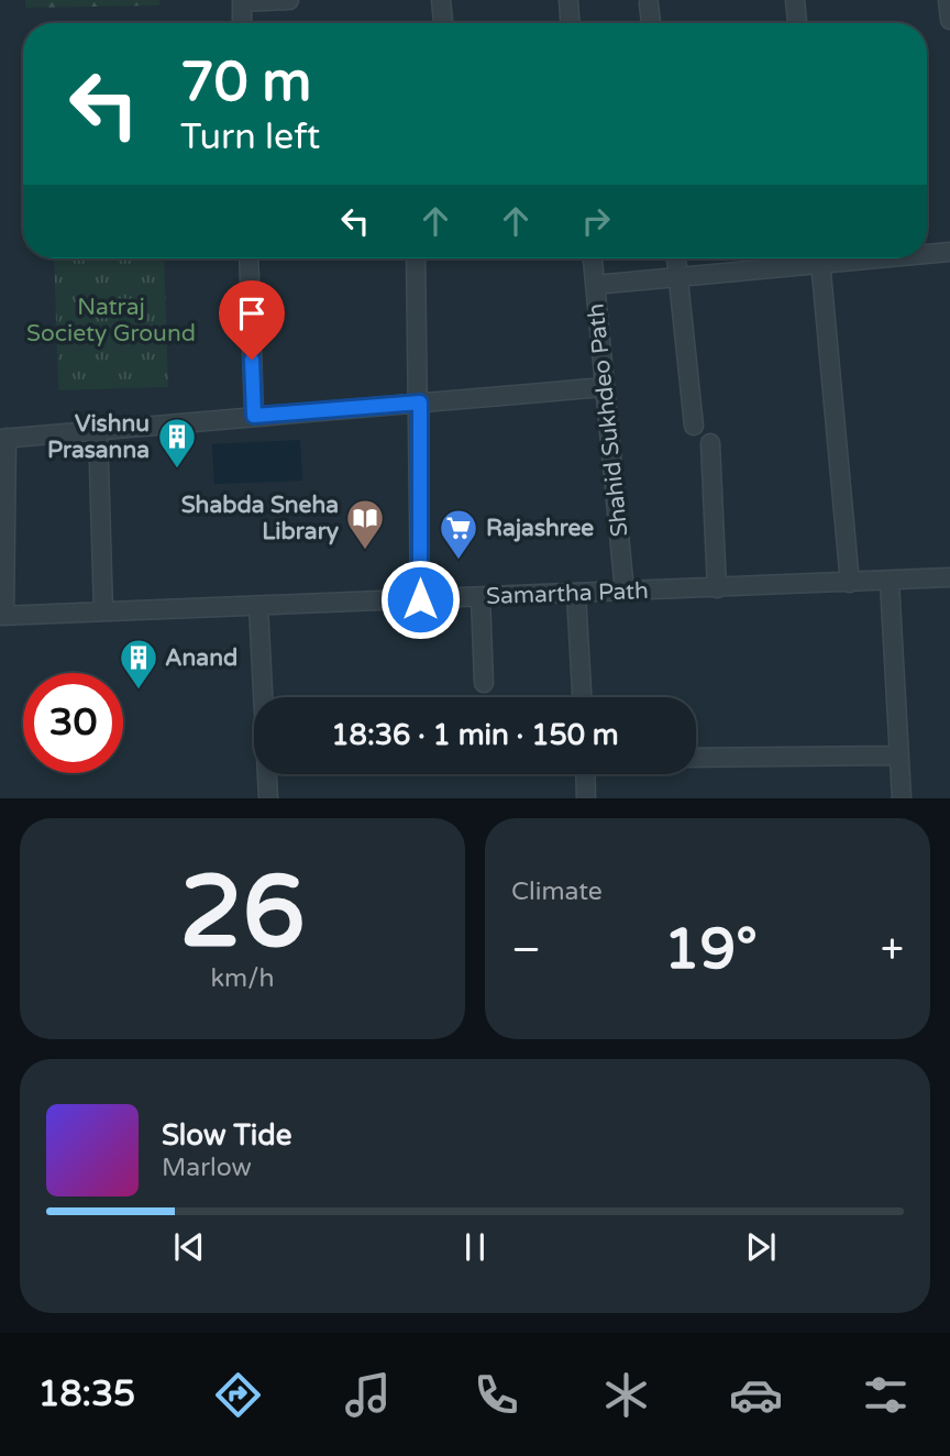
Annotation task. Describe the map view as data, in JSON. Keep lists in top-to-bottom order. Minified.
{"streets":{"street":["Shahid Sukhdeo Path","Samartha Path"]},"crossings":[["Shahid Sukhdeo Path","Samartha Path"]],"parks":["Natraj Society Ground"],"places":{"building":["Vishnu Prasanna","Anand"],"library":["Shabda Sneha Library"],"supermarket":["Rajashree"]},"page":{"turn":["70 m","Turn left"],"limit":"30","trip":"18:36 · 1 min · 150 m","tile":[["26","km/h"],"Climate"],"heat":["−","19°","+"],"song":["Slow Tide","Marlow"],"tabs":"18:35"}}
